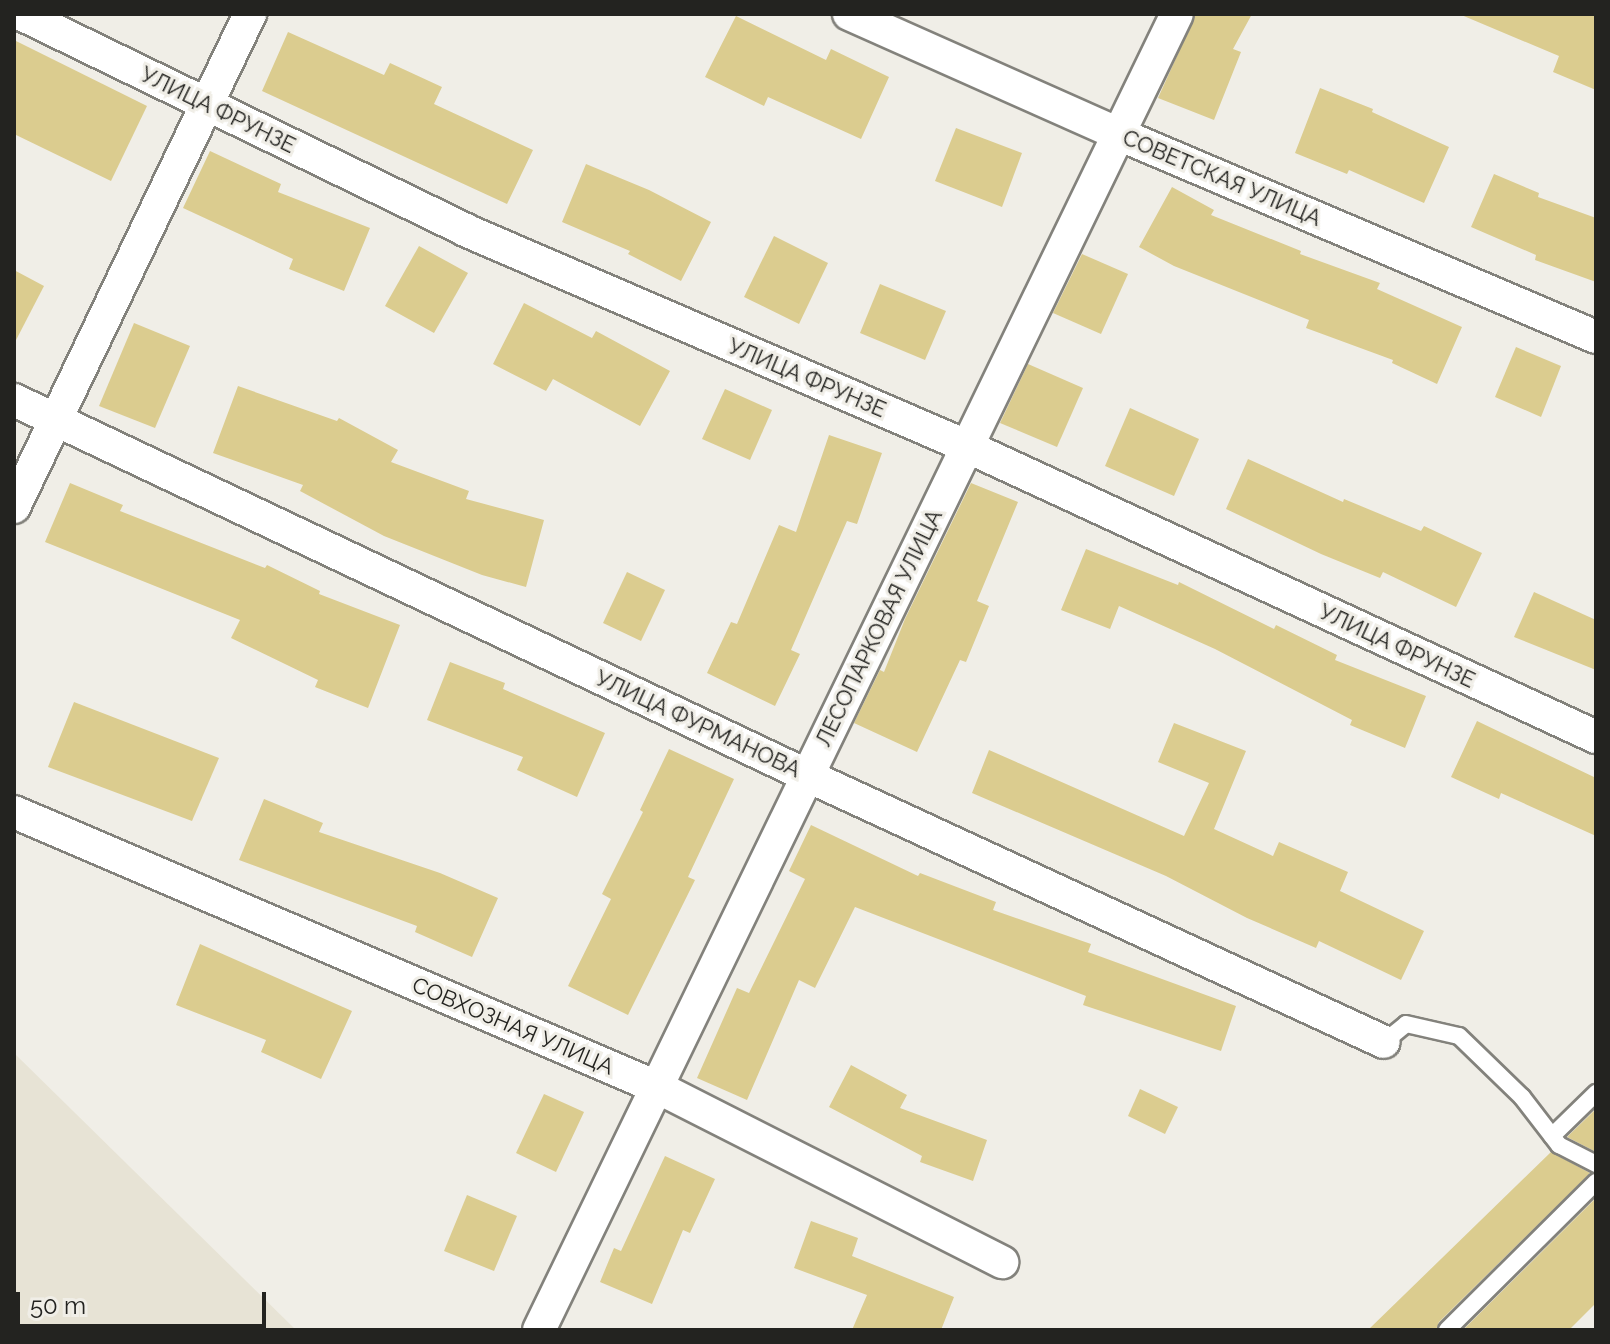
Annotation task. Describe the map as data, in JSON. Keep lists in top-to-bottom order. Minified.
{"streets":{"street":["УЛИЦА ФРУНЗЕ","СОВЕТСКАЯ УЛИЦА","ЛЕСОПАРКОВАЯ УЛИЦА","УЛИЦА ФУРМАНОВА","СОВХОЗНАЯ УЛИЦА"]},"crossings":[["УЛИЦА ФРУНЗЕ","ЛЕСОПАРКОВАЯ УЛИЦА"],["СОВЕТСКАЯ УЛИЦА","ЛЕСОПАРКОВАЯ УЛИЦА"],["ЛЕСОПАРКОВАЯ УЛИЦА","УЛИЦА ФУРМАНОВА"],["ЛЕСОПАРКОВАЯ УЛИЦА","СОВХОЗНАЯ УЛИЦА"]],"scale_bar":"50 m"}
